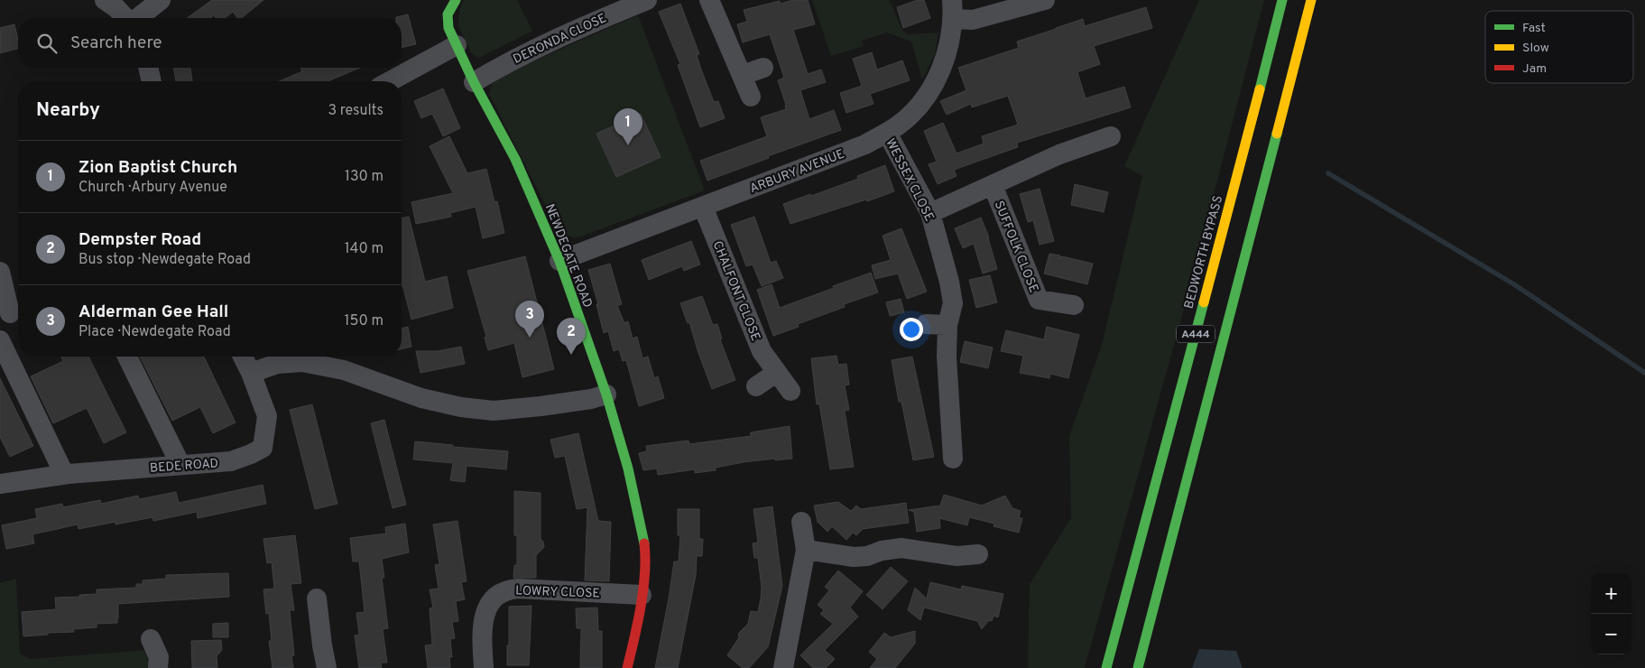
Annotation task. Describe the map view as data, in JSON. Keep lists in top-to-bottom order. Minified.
{"streets":{"main road":["BEDWORTH BYPASS","NEWDEGATE ROAD","A444"],"street":["DERONDA CLOSE","ARBURY AVENUE","WESSEX CLOSE","SUFFOLK CLOSE","CHALFONT CLOSE","BEDE ROAD","LOWRY CLOSE"]},"crossings":[["DERONDA CLOSE","NEWDEGATE ROAD"],["ARBURY AVENUE","WESSEX CLOSE"],["ARBURY AVENUE","NEWDEGATE ROAD"],["ARBURY AVENUE","CHALFONT CLOSE"],["WESSEX CLOSE","SUFFOLK CLOSE"],["NEWDEGATE ROAD","LOWRY CLOSE"]],"legend":["Fast","Slow","Jam"],"page":{"search":"Search here","heading":["Nearby","3 results"],"pins":["1","3","2"],"list":[{"mark":"1","name":"Zion Baptist Church","note":"Church · Arbury Avenue","value":"130 m"},{"mark":"2","name":"Dempster Road","note":"Bus stop · Newdegate Road","value":"140 m"},{"mark":"3","name":"Alderman Gee Hall","note":"Place · Newdegate Road","value":"150 m"}],"map_buttons":["+","−"]}}
